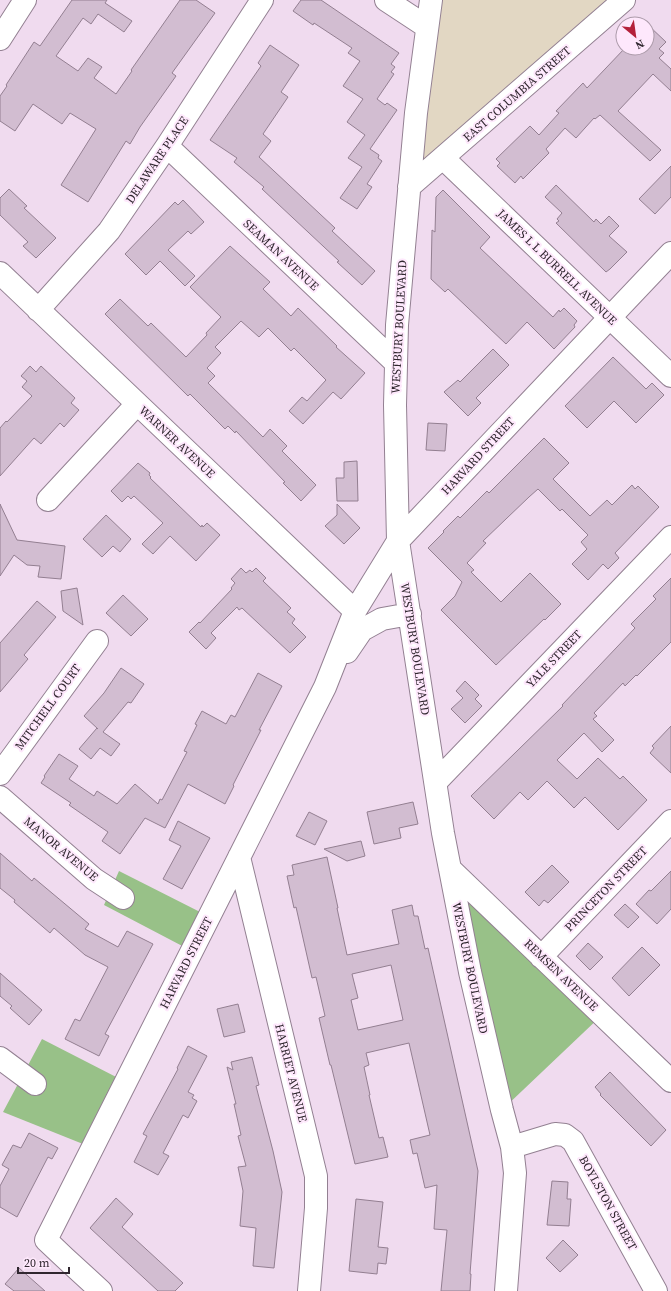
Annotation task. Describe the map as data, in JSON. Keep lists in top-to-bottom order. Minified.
{"streets":{"street":["EAST COLUMBIA STREET","DELAWARE PLACE","SEAMAN AVENUE","JAMES L L BURRELL AVENUE","WESTBURY BOULEVARD","WARNER AVENUE","HARVARD STREET","YALE STREET","MITCHELL COURT","MANOR AVENUE","PRINCETON STREET","REMSEN AVENUE","HARRIET AVENUE","BOYLSTON STREET"]},"crossings":[["EAST COLUMBIA STREET","JAMES L L BURRELL AVENUE"],["EAST COLUMBIA STREET","WESTBURY BOULEVARD"],["DELAWARE PLACE","SEAMAN AVENUE"],["DELAWARE PLACE","WARNER AVENUE"],["SEAMAN AVENUE","WESTBURY BOULEVARD"],["JAMES L L BURRELL AVENUE","HARVARD STREET"],["WESTBURY BOULEVARD","HARVARD STREET"],["WESTBURY BOULEVARD","YALE STREET"],["WESTBURY BOULEVARD","REMSEN AVENUE"],["WESTBURY BOULEVARD","BOYLSTON STREET"],["WARNER AVENUE","HARVARD STREET"],["HARVARD STREET","HARRIET AVENUE"],["PRINCETON STREET","REMSEN AVENUE"]],"scale_bar":"20 m","north":"bottom right"}
